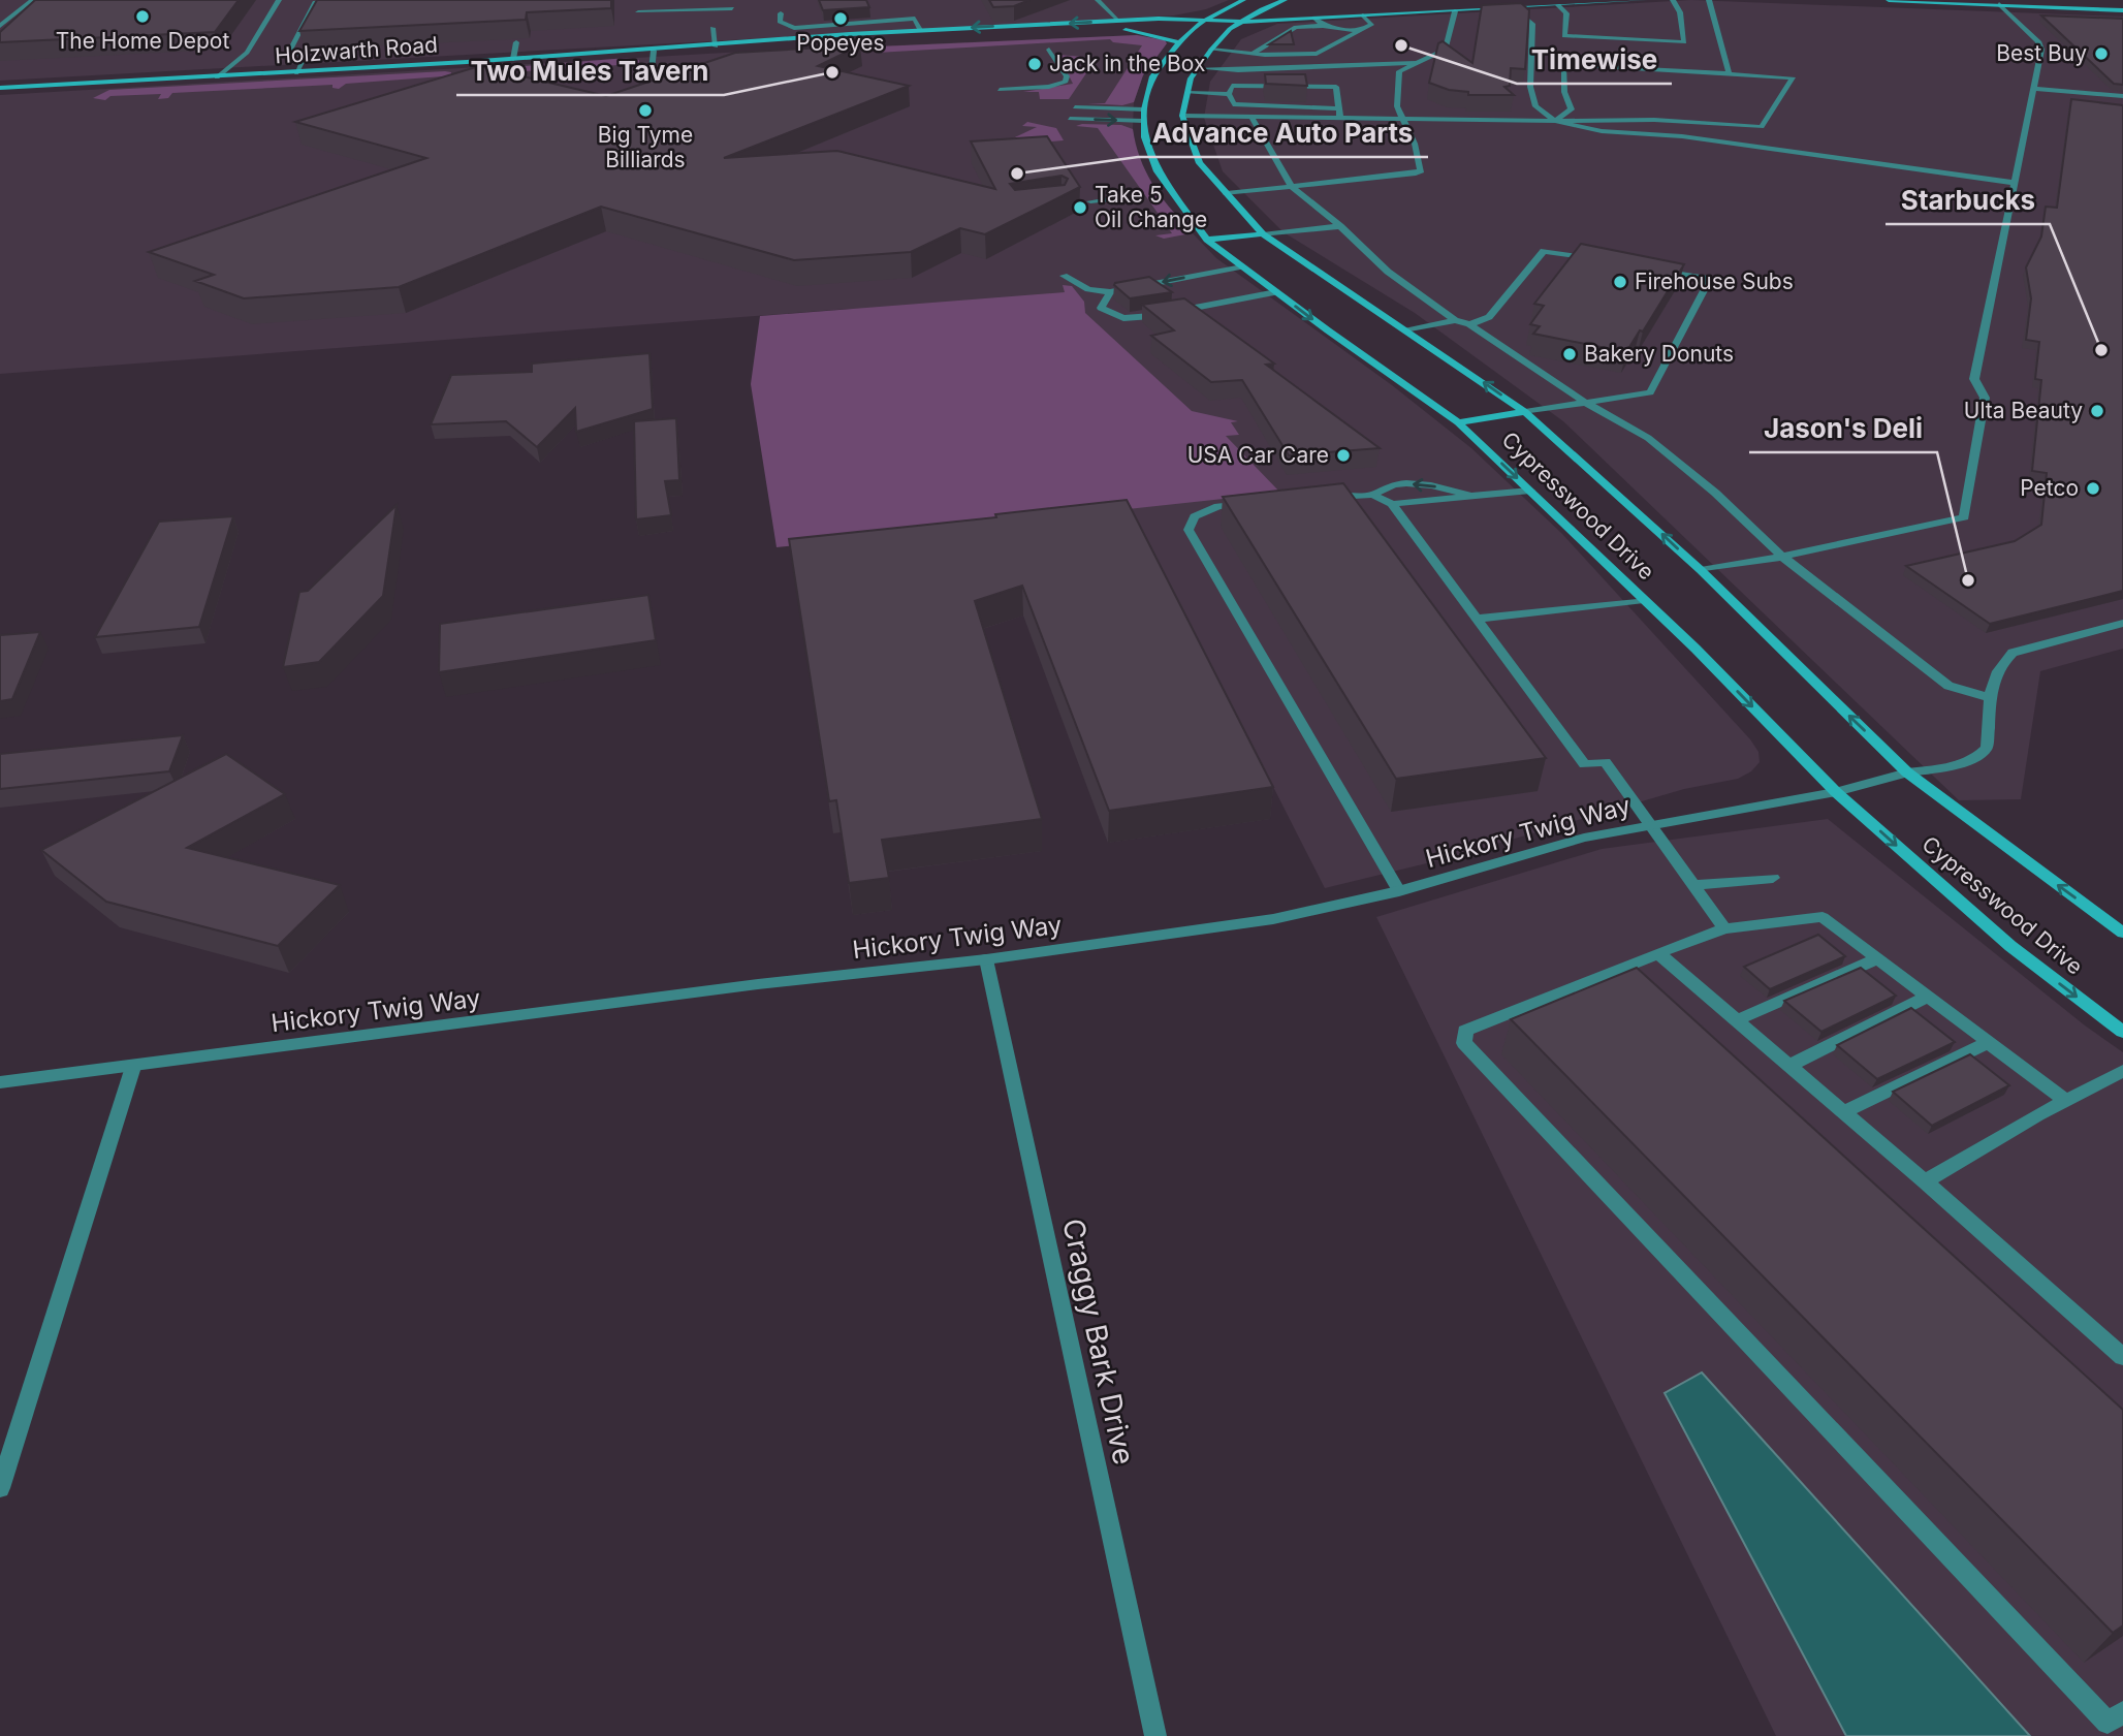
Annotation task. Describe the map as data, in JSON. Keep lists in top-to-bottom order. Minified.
{"streets":{"main road":["Holzwarth Road","Cypresswood Drive"],"street":["Hickory Twig Way","Craggy Bark Drive"]},"crossings":[["Holzwarth Road","Cypresswood Drive"],["Cypresswood Drive","Hickory Twig Way"],["Hickory Twig Way","Craggy Bark Drive"]],"places":["The Home Depot","Popeyes","Timewise","Best Buy","Jack in the Box","Two Mules Tavern","Big Tyme Billiards","Advance Auto Parts","Take 5 Oil Change","Firehouse Subs","Starbucks","Bakery Donuts","Ulta Beauty","USA Car Care","Petco","Jason's Deli"]}
